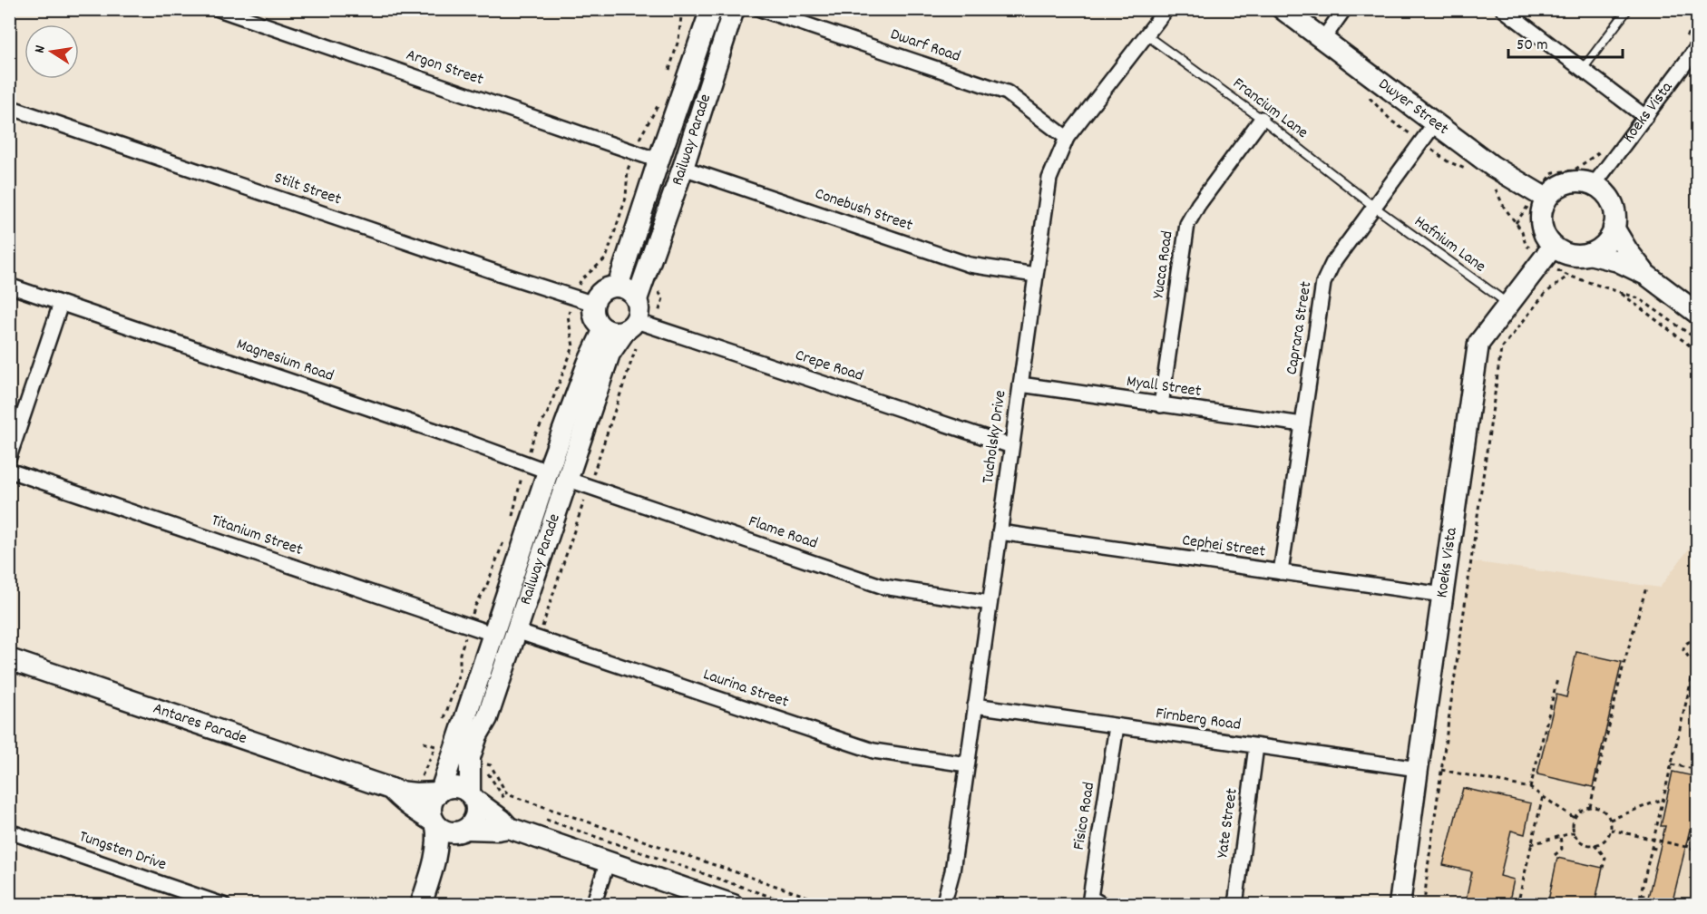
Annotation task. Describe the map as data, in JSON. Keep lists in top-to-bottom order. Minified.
{"streets":{"street":["Dwarf Road","Argon Street","Dwyer Street","Koeks Vista","Railway Parade","Stilt Street","Conebush Street","Yucca Road","Caprara Street","Magnesium Road","Crepe Road","Myall Street","Tucholsky Drive","Flame Road","Titanium Street","Cephei Street","Laurina Street","Firnberg Road","Antares Parade","Fisico Road","Yate Street","Tungsten Drive"],"lane":["Francium Lane","Hafnium Lane"]},"crossings":[["Dwarf Road","Tucholsky Drive"],["Argon Street","Railway Parade"],["Dwyer Street","Koeks Vista"],["Dwyer Street","Caprara Street"],["Francium Lane","Hafnium Lane"],["Francium Lane","Yucca Road"],["Francium Lane","Caprara Street"],["Francium Lane","Tucholsky Drive"],["Koeks Vista","Hafnium Lane"],["Koeks Vista","Cephei Street"],["Koeks Vista","Firnberg Road"],["Railway Parade","Stilt Street"],["Railway Parade","Conebush Street"],["Railway Parade","Magnesium Road"],["Railway Parade","Crepe Road"],["Railway Parade","Flame Road"],["Railway Parade","Titanium Street"],["Railway Parade","Laurina Street"],["Railway Parade","Antares Parade"],["Stilt Street","Crepe Road"],["Conebush Street","Tucholsky Drive"],["Hafnium Lane","Caprara Street"],["Yucca Road","Myall Street"],["Caprara Street","Myall Street"],["Caprara Street","Cephei Street"],["Crepe Road","Tucholsky Drive"],["Myall Street","Tucholsky Drive"],["Tucholsky Drive","Flame Road"],["Tucholsky Drive","Cephei Street"],["Tucholsky Drive","Laurina Street"],["Tucholsky Drive","Firnberg Road"],["Firnberg Road","Fisico Road"],["Firnberg Road","Yate Street"]],"scale_bar":"50 m","north":"left"}
